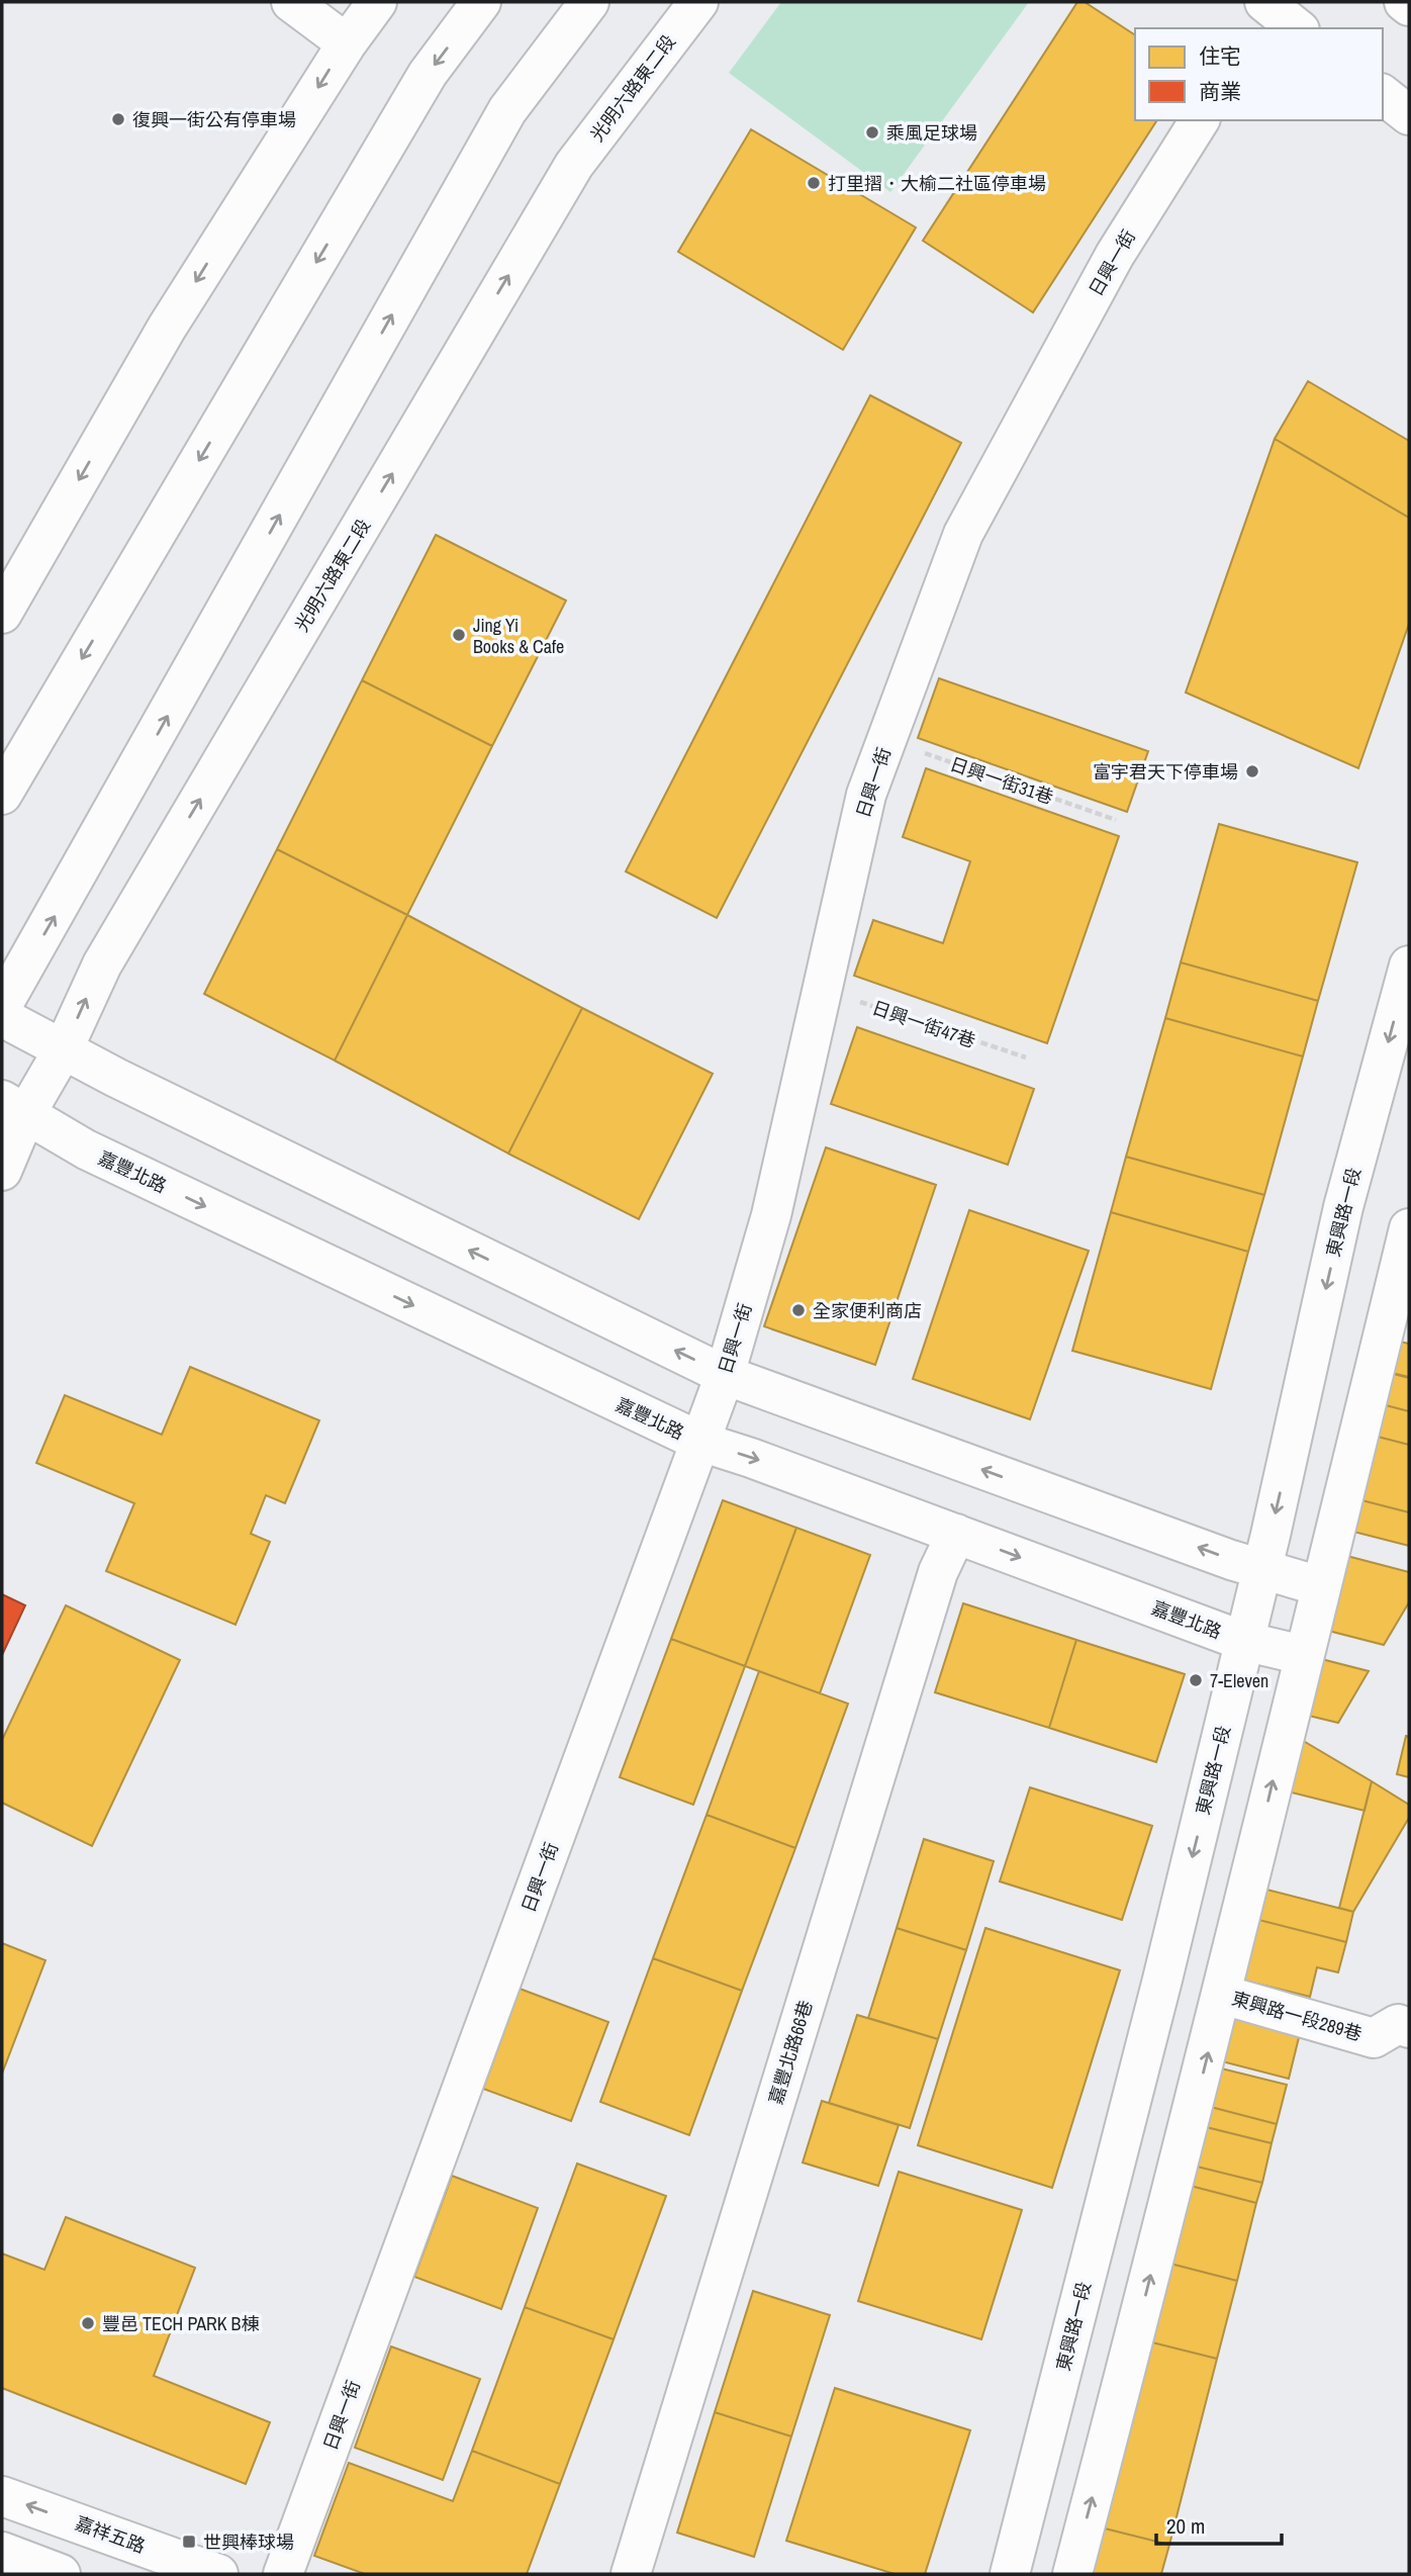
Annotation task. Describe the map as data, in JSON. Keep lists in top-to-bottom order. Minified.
{"streets":{"street":["光明六路東二段","日興一街","嘉豐北路","東興路一段","東興路一段289巷","嘉豐北路66巷","嘉祥五路"],"path":["日興一街31巷","日興一街47巷"]},"crossings":[["光明六路東二段","嘉豐北路"],["日興一街","日興一街31巷"],["日興一街","日興一街47巷"],["日興一街","嘉豐北路"],["嘉豐北路","東興路一段"],["嘉豐北路","嘉豐北路66巷"]],"one_way":["嘉祥五路"],"places":{"other":["復興一街公有停車場","乘風足球場","打里摺．大榆二社區停車場","Jing Yi Books & Cafe","富宇君天下停車場","全家便利商店","7-Eleven","豐邑 TECH PARK B棟"],"transit":["世興棒球場"]},"legend":["住宅","商業"],"scale_bar":"20 m"}
